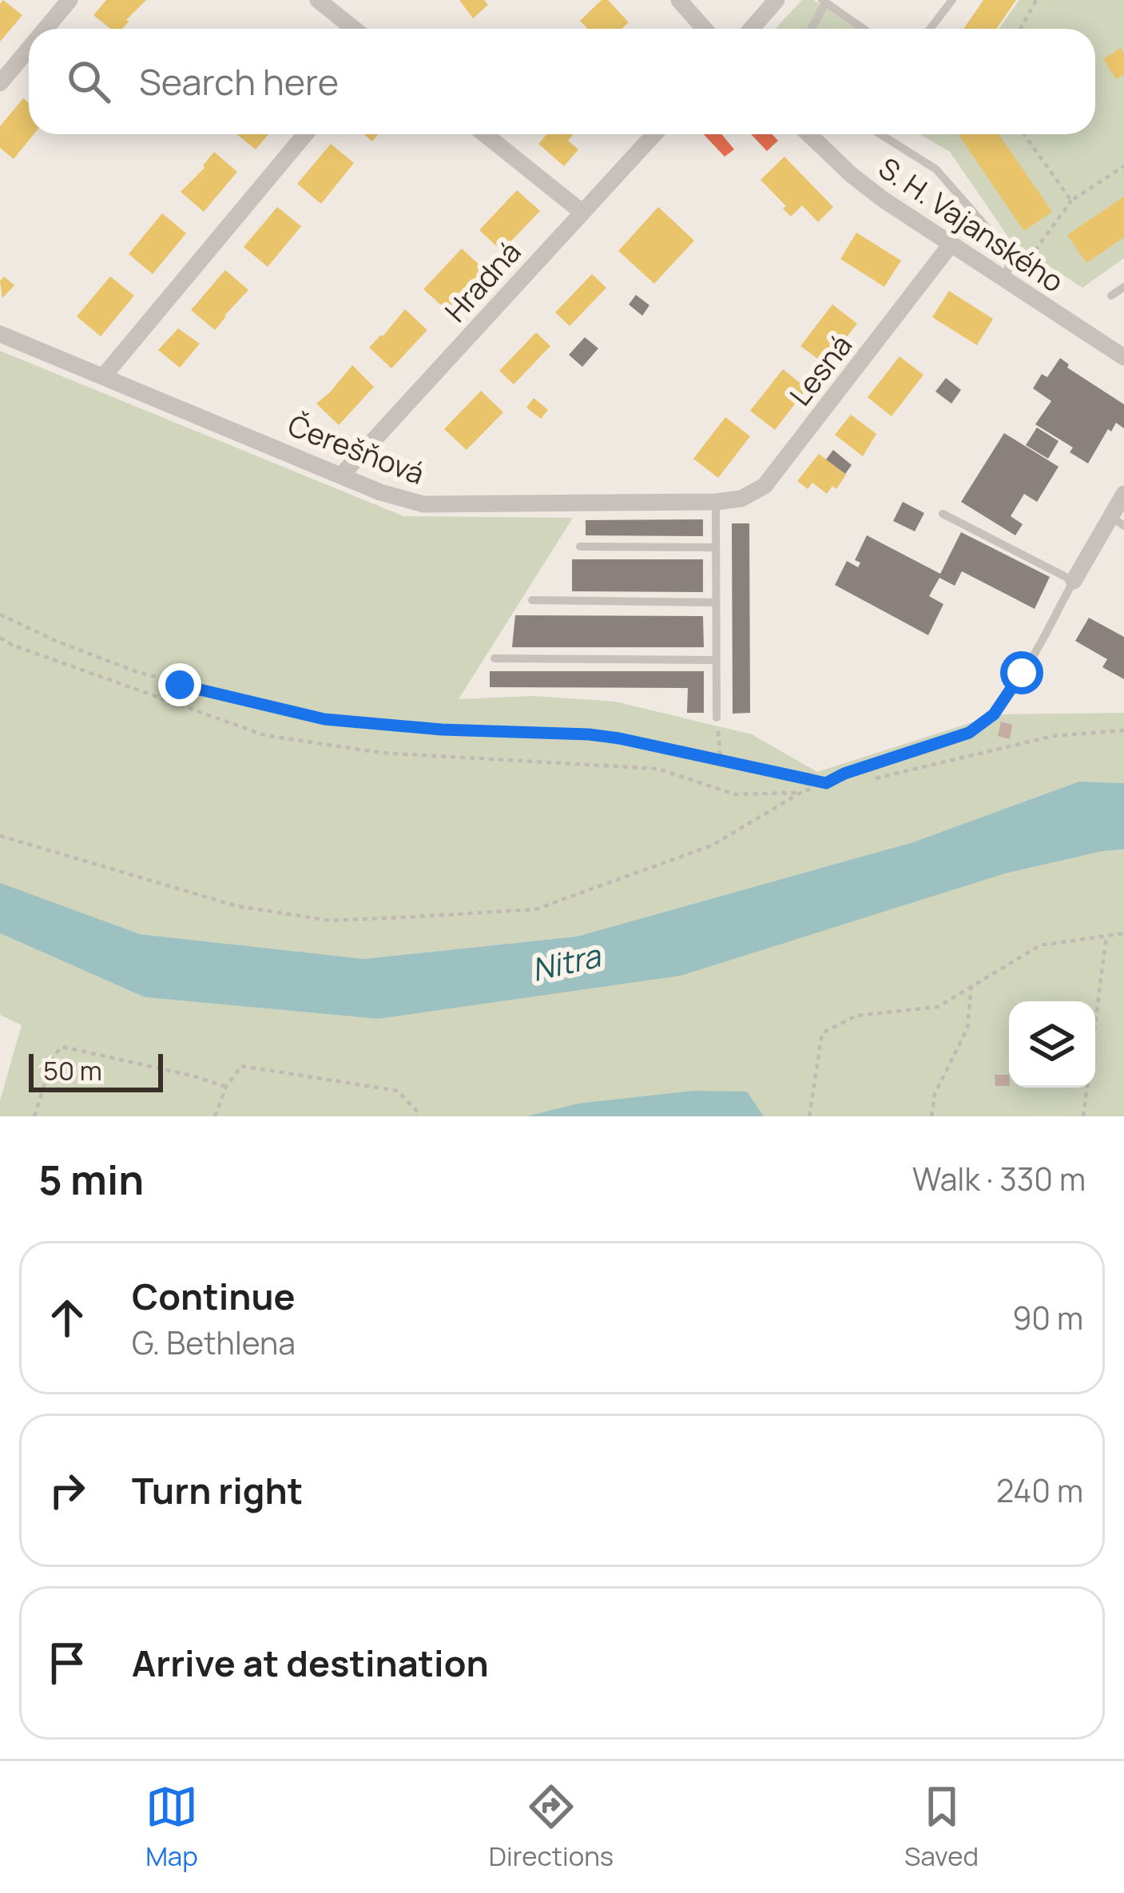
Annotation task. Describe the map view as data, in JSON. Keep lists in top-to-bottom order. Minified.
{"streets":{"street":["S. H. Vajanského","Hradná","Lesná","Čerešňová"]},"crossings":[["S. H. Vajanského","Lesná"],["Hradná","Čerešňová"],["Lesná","Čerešňová"]],"water":["Nitra"],"scale_bar":"50 m","page":{"search":"Search here","scale":"50 m","heading":["5 min","Walk · 330 m"],"list":[["Continue","G. Bethlena","90 m"],["Turn right","240 m"],"Arrive at destination"],"nav":["Map","Directions","Saved"]}}
